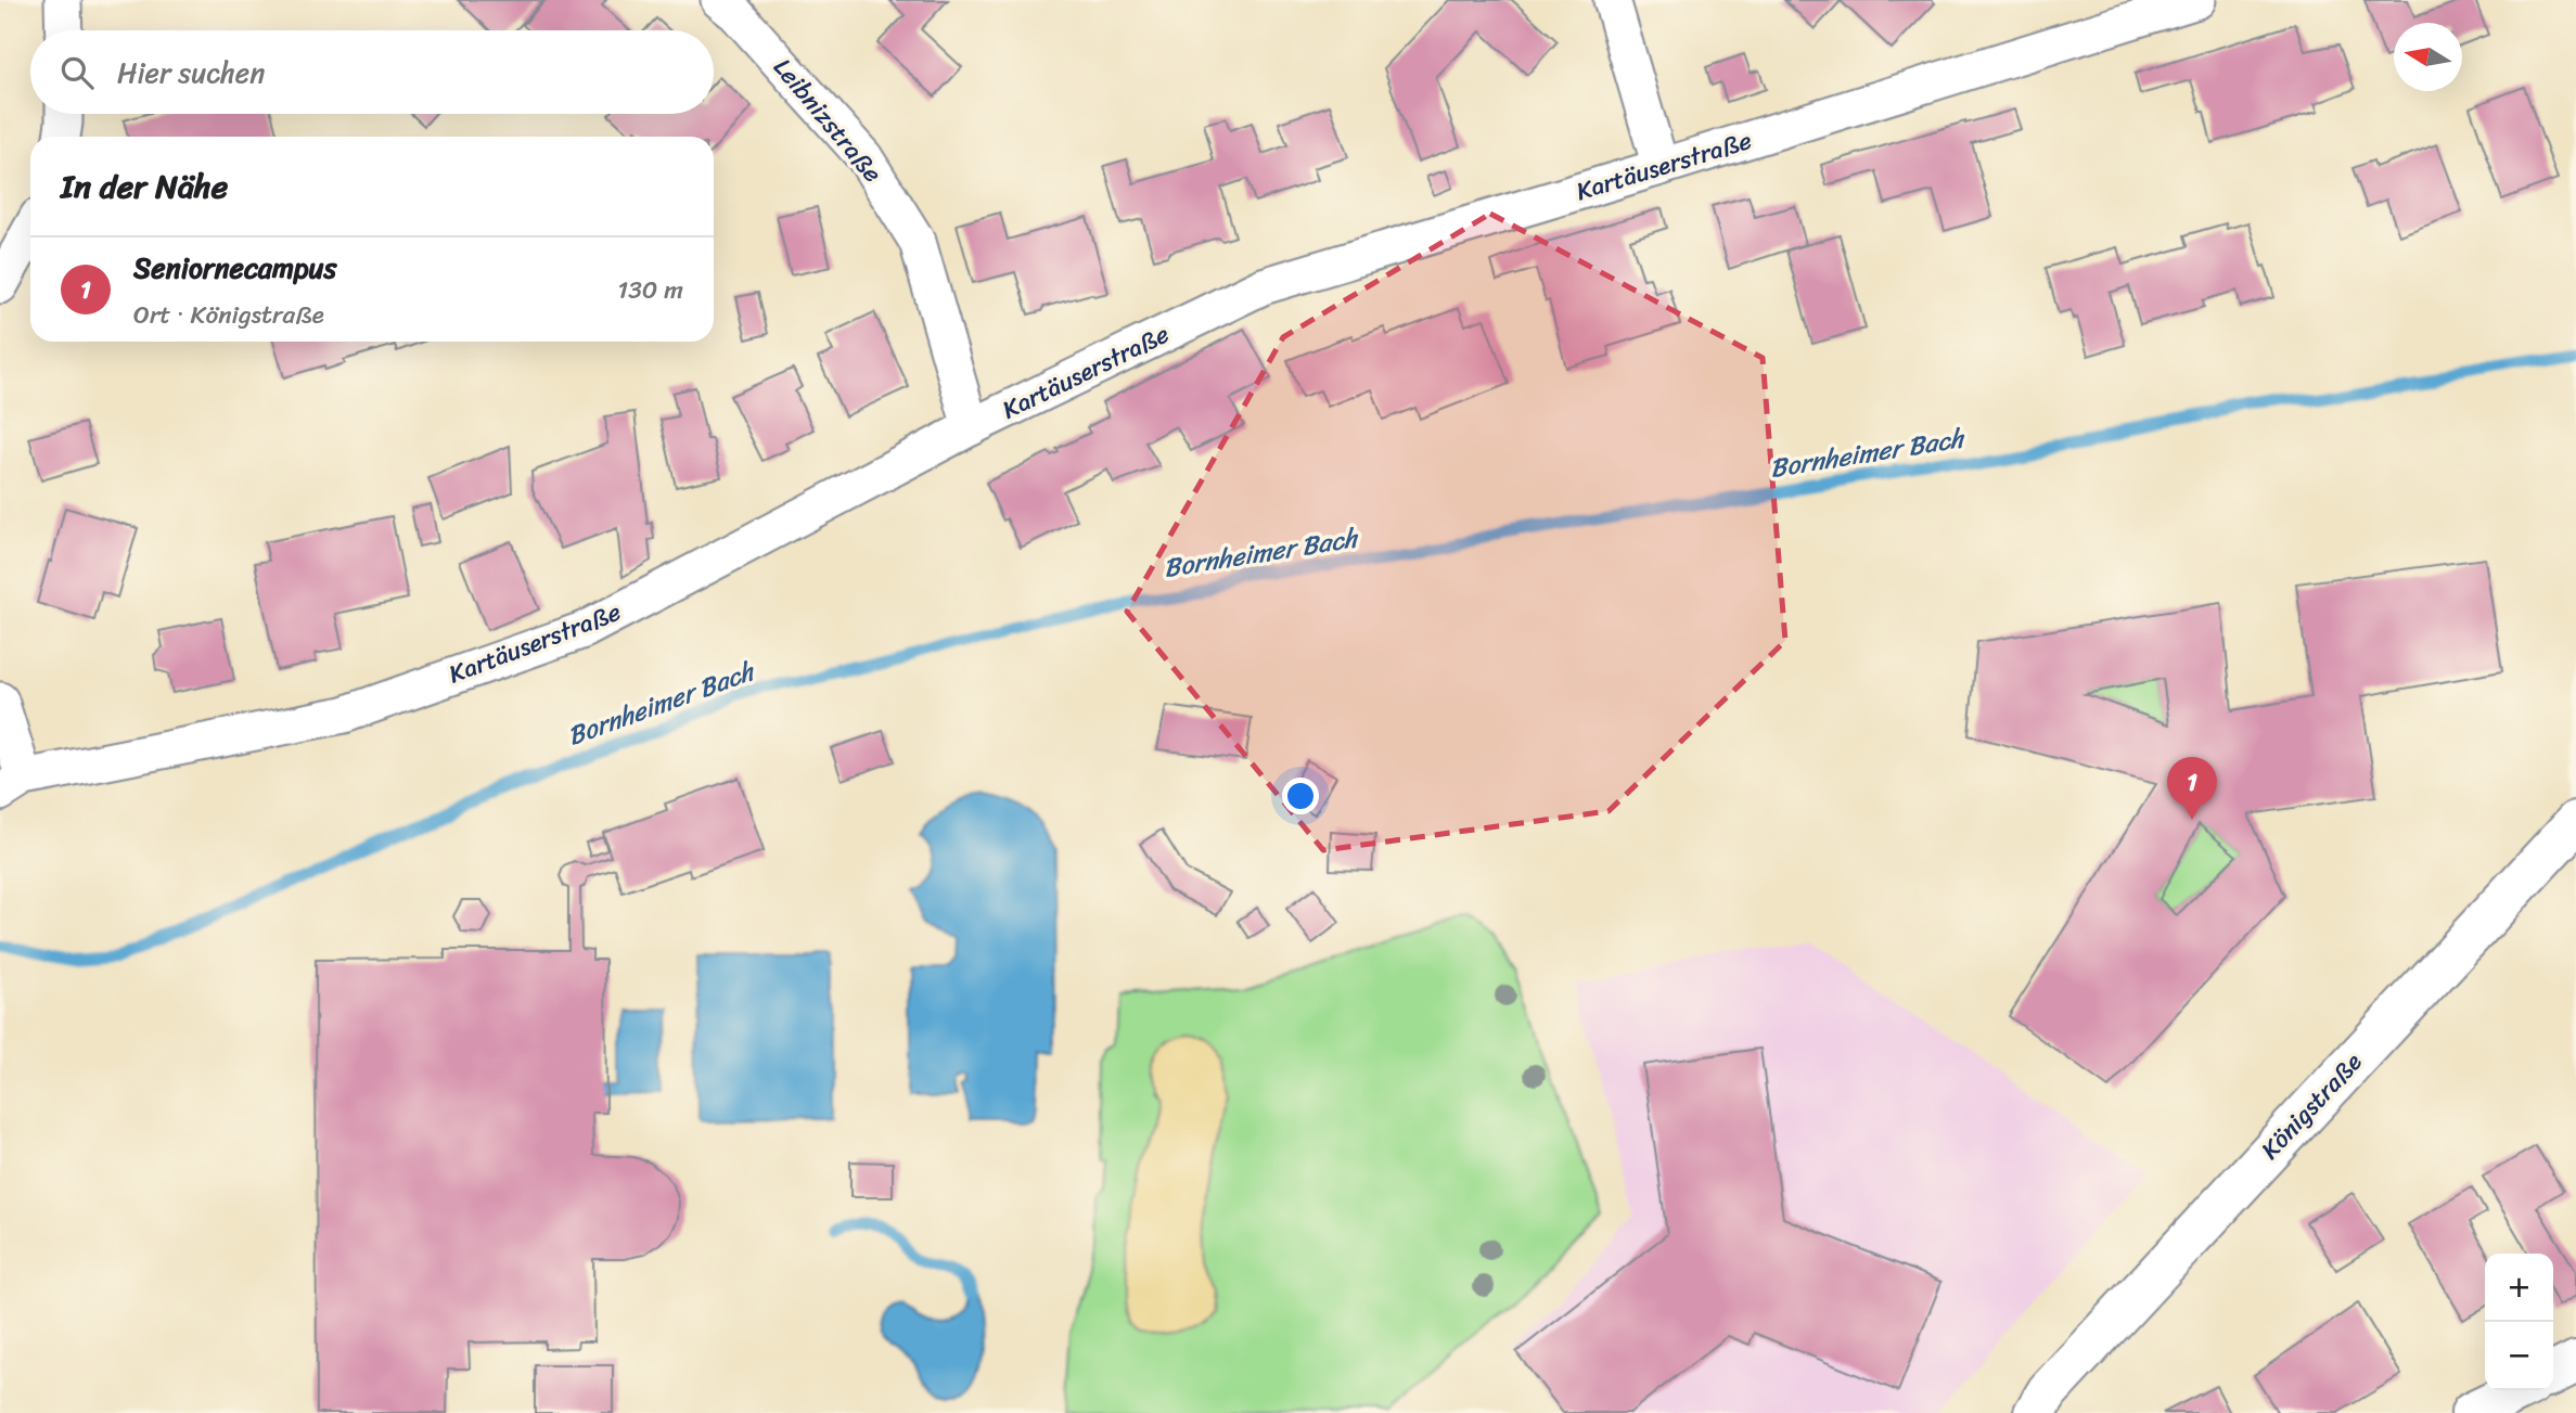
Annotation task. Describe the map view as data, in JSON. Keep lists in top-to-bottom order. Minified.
{"streets":{"street":["Leibnizstraße","Kartäuserstraße","Königstraße"]},"crossings":[["Leibnizstraße","Kartäuserstraße"]],"water":["Bornheimer Bach"],"north":"left","page":{"search":"Hier suchen","heading":"In der Nähe","list":[{"mark":"1","name":"Seniornecampus","note":"Ort · Königstraße","value":"130 m"}],"pins":"1","map_buttons":["+","−"]}}
